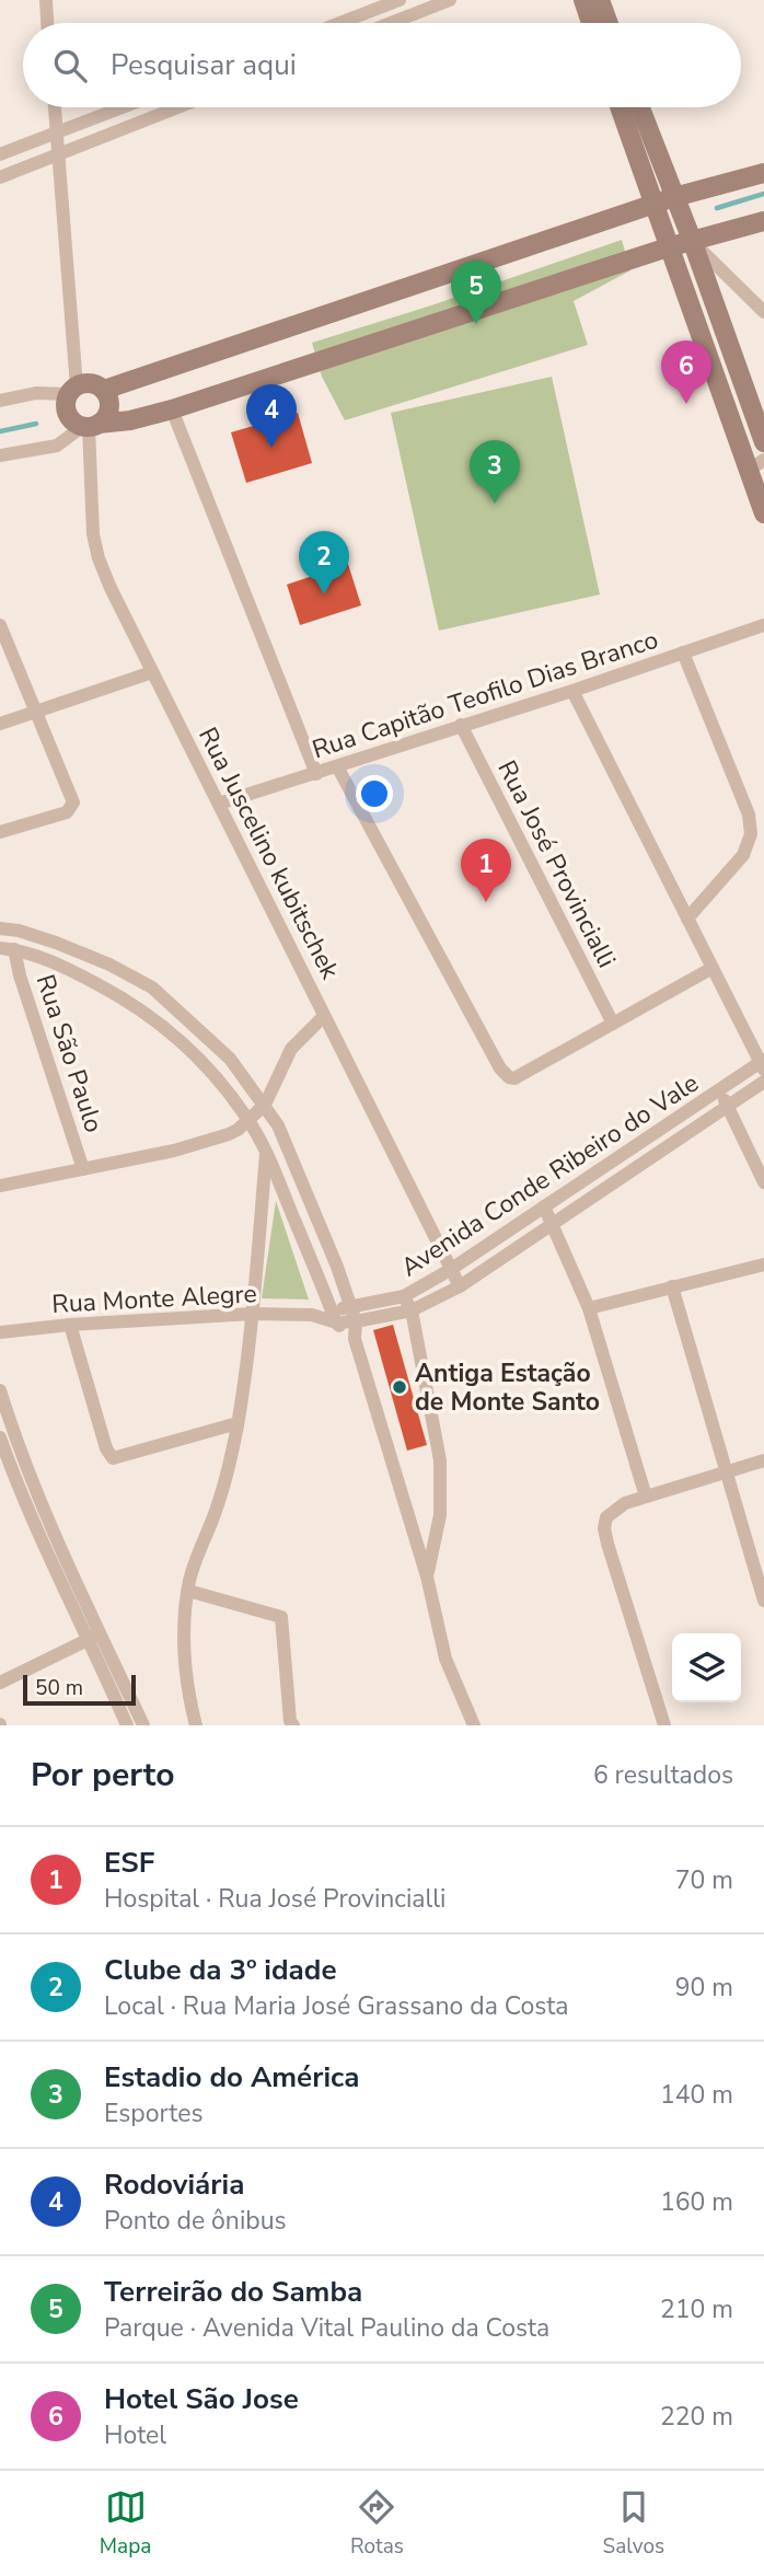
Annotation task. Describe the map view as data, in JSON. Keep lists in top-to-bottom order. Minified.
{"streets":{"street":["Rua Capitão Teofilo Dias Branco","Rua Juscelino kubitschek","Rua José Provincialli","Rua São Paulo","Avenida Conde Ribeiro do Vale","Rua Monte Alegre"]},"crossings":[["Rua Capitão Teofilo Dias Branco","Rua Juscelino kubitschek"],["Rua Capitão Teofilo Dias Branco","Rua José Provincialli"],["Rua Juscelino kubitschek","Avenida Conde Ribeiro do Vale"],["Avenida Conde Ribeiro do Vale","Rua Monte Alegre"]],"places":["Antiga Estação de Monte Santo"],"scale_bar":"50 m","page":{"search":"Pesquisar aqui","pins":["5","6","4","3","2","1"],"scale":"50 m","heading":["Por perto","6 resultados"],"list":[{"mark":"1","name":"ESF","note":"Hospital · Rua José Provincialli","value":"70 m"},{"mark":"2","name":"Clube da 3º idade","note":"Local · Rua Maria José Grassano da Costa","value":"90 m"},{"mark":"3","name":"Estadio do América","note":"Esportes","value":"140 m"},{"mark":"4","name":"Rodoviária","note":"Ponto de ônibus","value":"160 m"},{"mark":"5","name":"Terreirão do Samba","note":"Parque · Avenida Vital Paulino da Costa","value":"210 m"},{"mark":"6","name":"Hotel São Jose","note":"Hotel","value":"220 m"}],"nav":["Mapa","Rotas","Salvos"]}}
